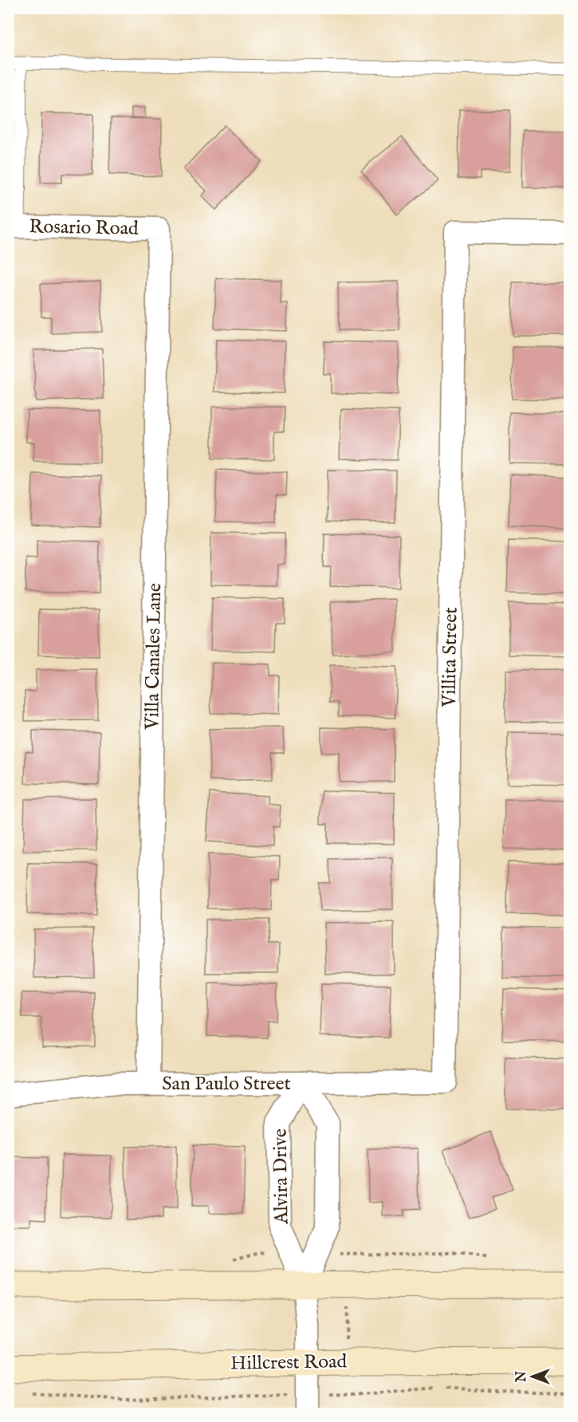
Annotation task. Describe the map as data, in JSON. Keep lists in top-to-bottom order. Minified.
{"streets":{"street":["Rosario Road","Villa Canales Lane","Villita Street","San Paulo Street","Alvira Drive","Hillcrest Road"]},"crossings":[["Rosario Road","Villa Canales Lane"],["Villa Canales Lane","San Paulo Street"],["Villita Street","San Paulo Street"],["San Paulo Street","Alvira Drive"],["Alvira Drive","Hillcrest Road"]],"north":"left"}
